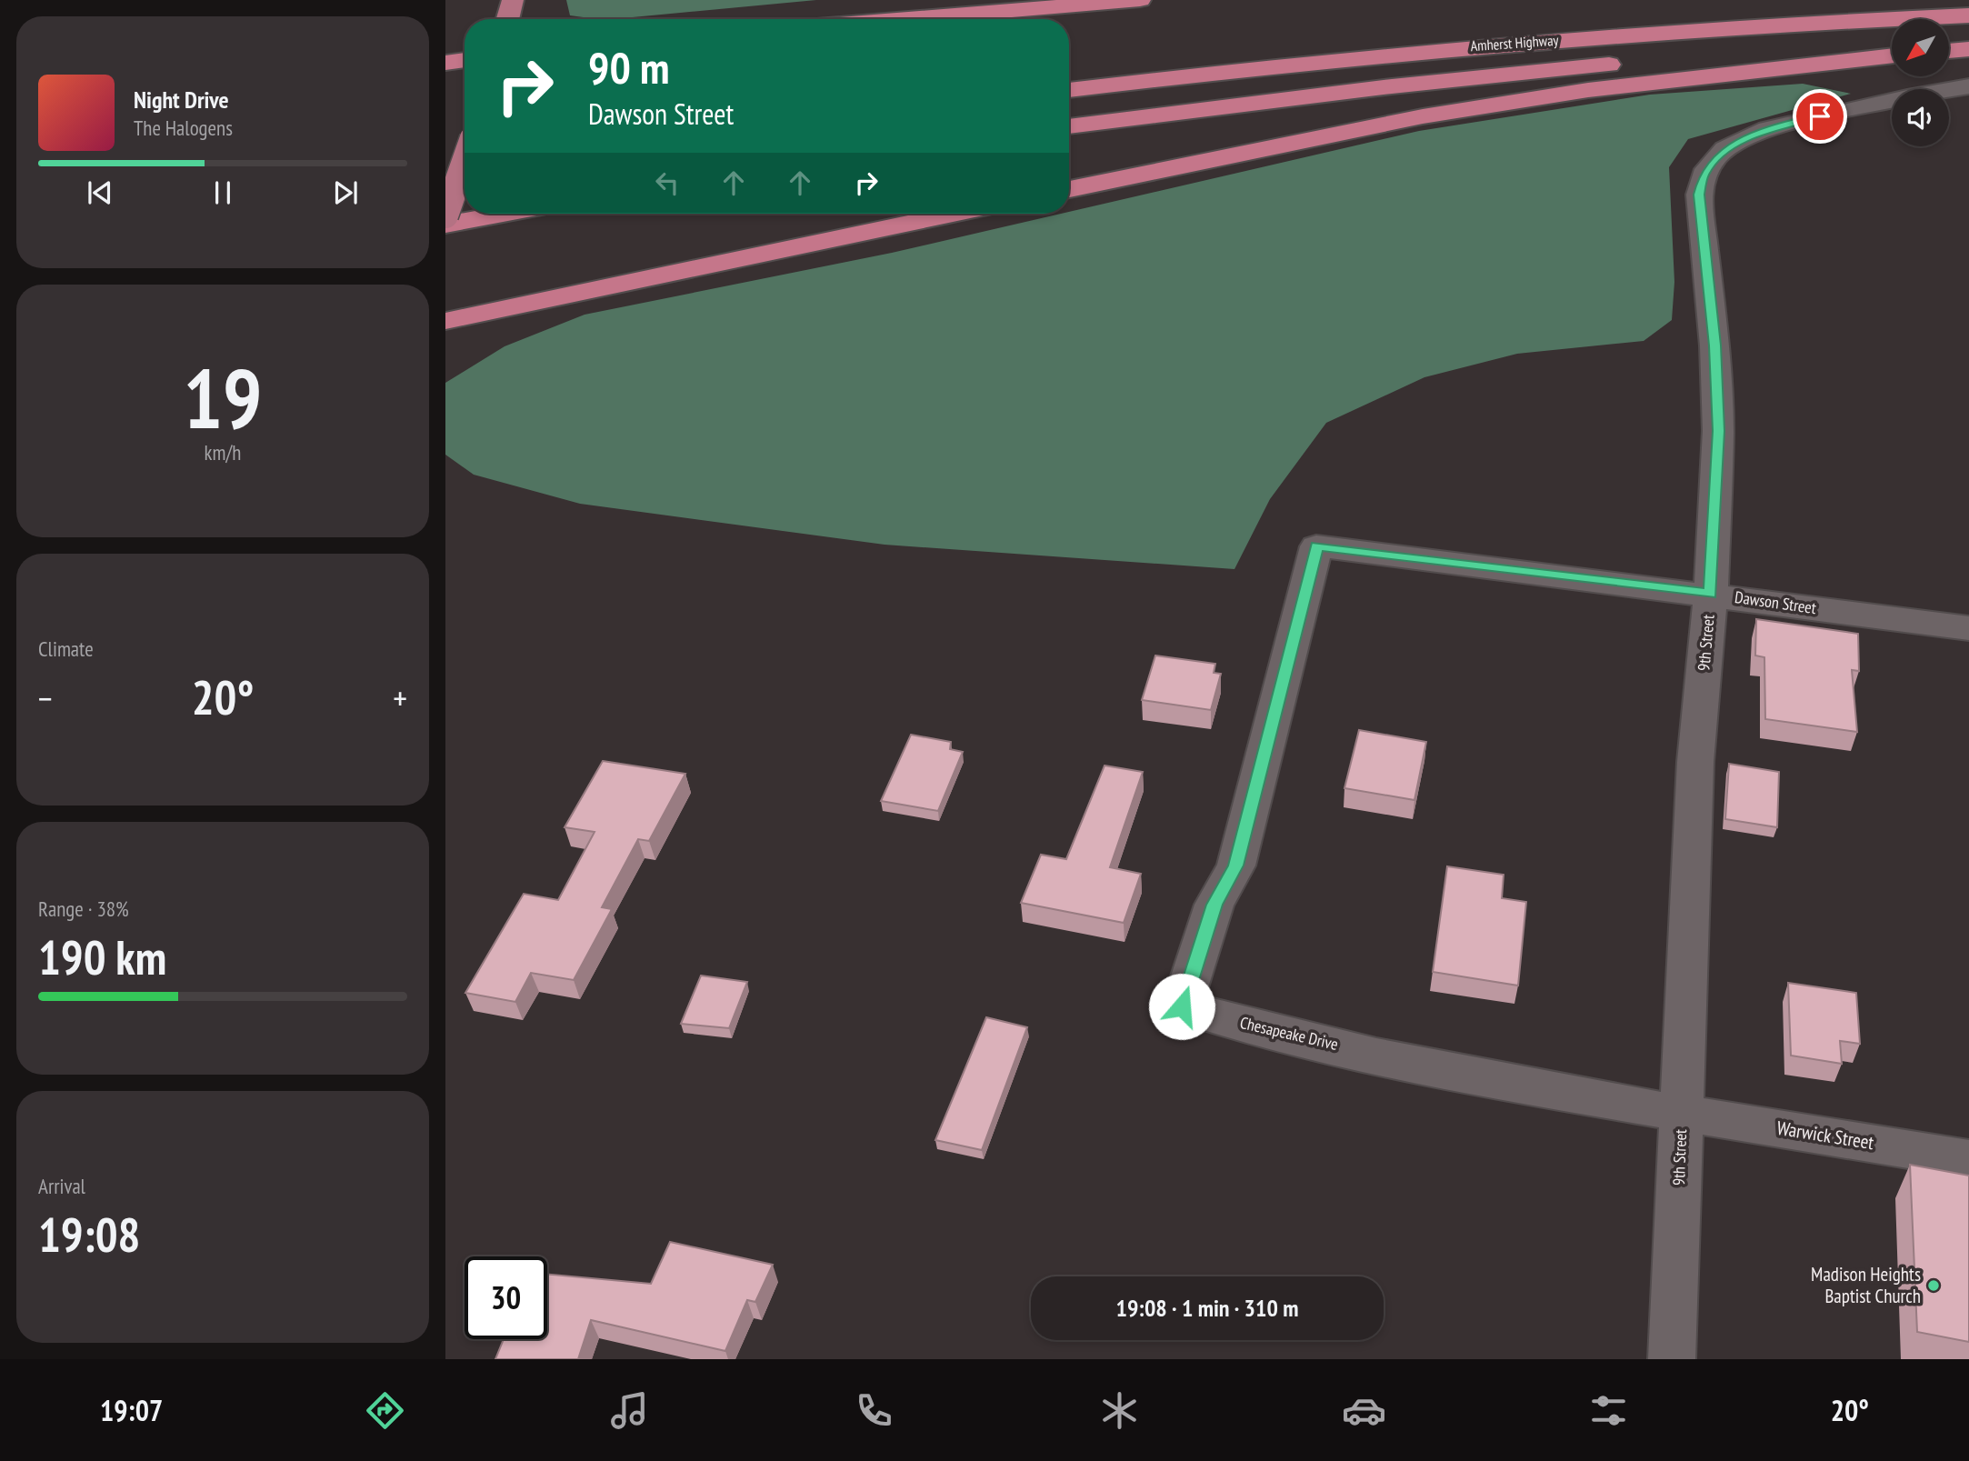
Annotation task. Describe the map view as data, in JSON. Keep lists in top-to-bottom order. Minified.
{"streets":{"highway":["Amherst Highway"],"street":["Dawson Street","9th Street","Chesapeake Drive","Warwick Street"]},"crossings":[["Dawson Street","9th Street"],["Dawson Street","Chesapeake Drive"],["9th Street","Chesapeake Drive"],["9th Street","Warwick Street"],["Chesapeake Drive","Warwick Street"]],"places":["Madison Heights Baptist Church"],"north":"bottom left","page":{"turn":["90 m","Dawson Street"],"song":["Night Drive","The Halogens"],"tile":[["19","km/h"],"Climate",["Range · 38%","190 km"],["Arrival","19:08"]],"heat":["−","20°","+"],"limit":"30","trip":"19:08 · 1 min · 310 m","tabs":["19:07","20°"]}}
